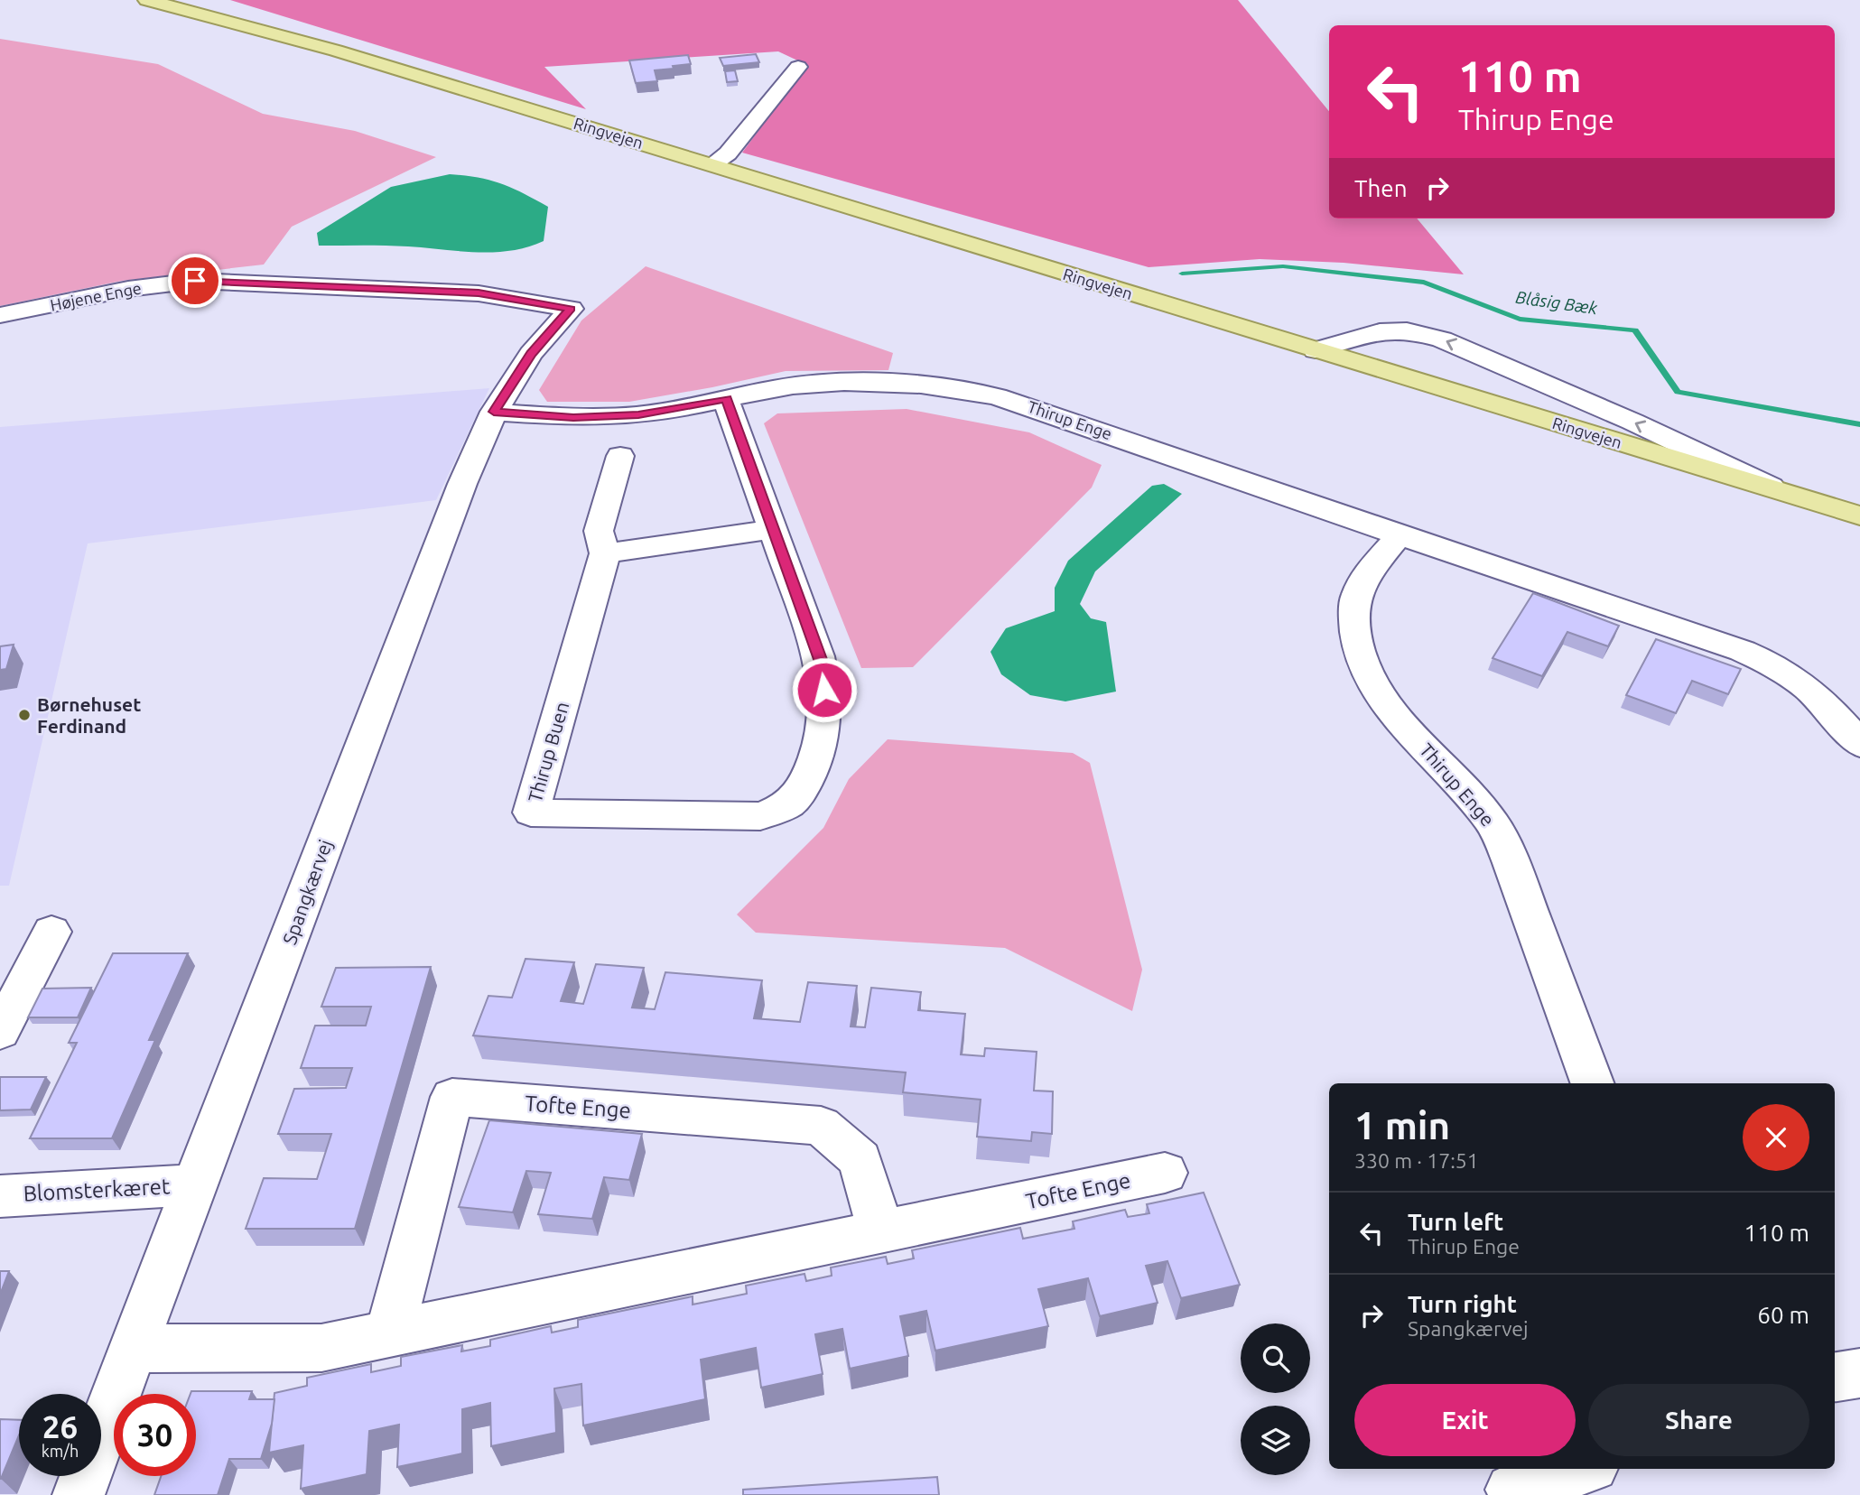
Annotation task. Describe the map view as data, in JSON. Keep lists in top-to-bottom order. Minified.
{"streets":{"main road":["Ringvejen"],"street":["Højene Enge","Thirup Enge","Thirup Buen","Spangkærvej","Tofte Enge","Blomsterkæret"]},"crossings":[["Højene Enge","Spangkærvej"],["Thirup Enge","Spangkærvej"],["Spangkærvej","Tofte Enge"],["Spangkærvej","Blomsterkæret"]],"water":["Blåsig Bæk"],"places":["Børnehuset Ferdinand"],"page":{"turn":["110 m","Thirup Enge"],"then":"Then","heading":["1 min","330 m · 17:51"],"list":[{"name":"Turn left","note":"Thirup Enge","value":"110 m"},{"name":"Turn right","note":"Spangkærvej","value":"60 m"}],"buttons":["Exit","Share"],"speed":"26 km/h","limit":"30"}}
